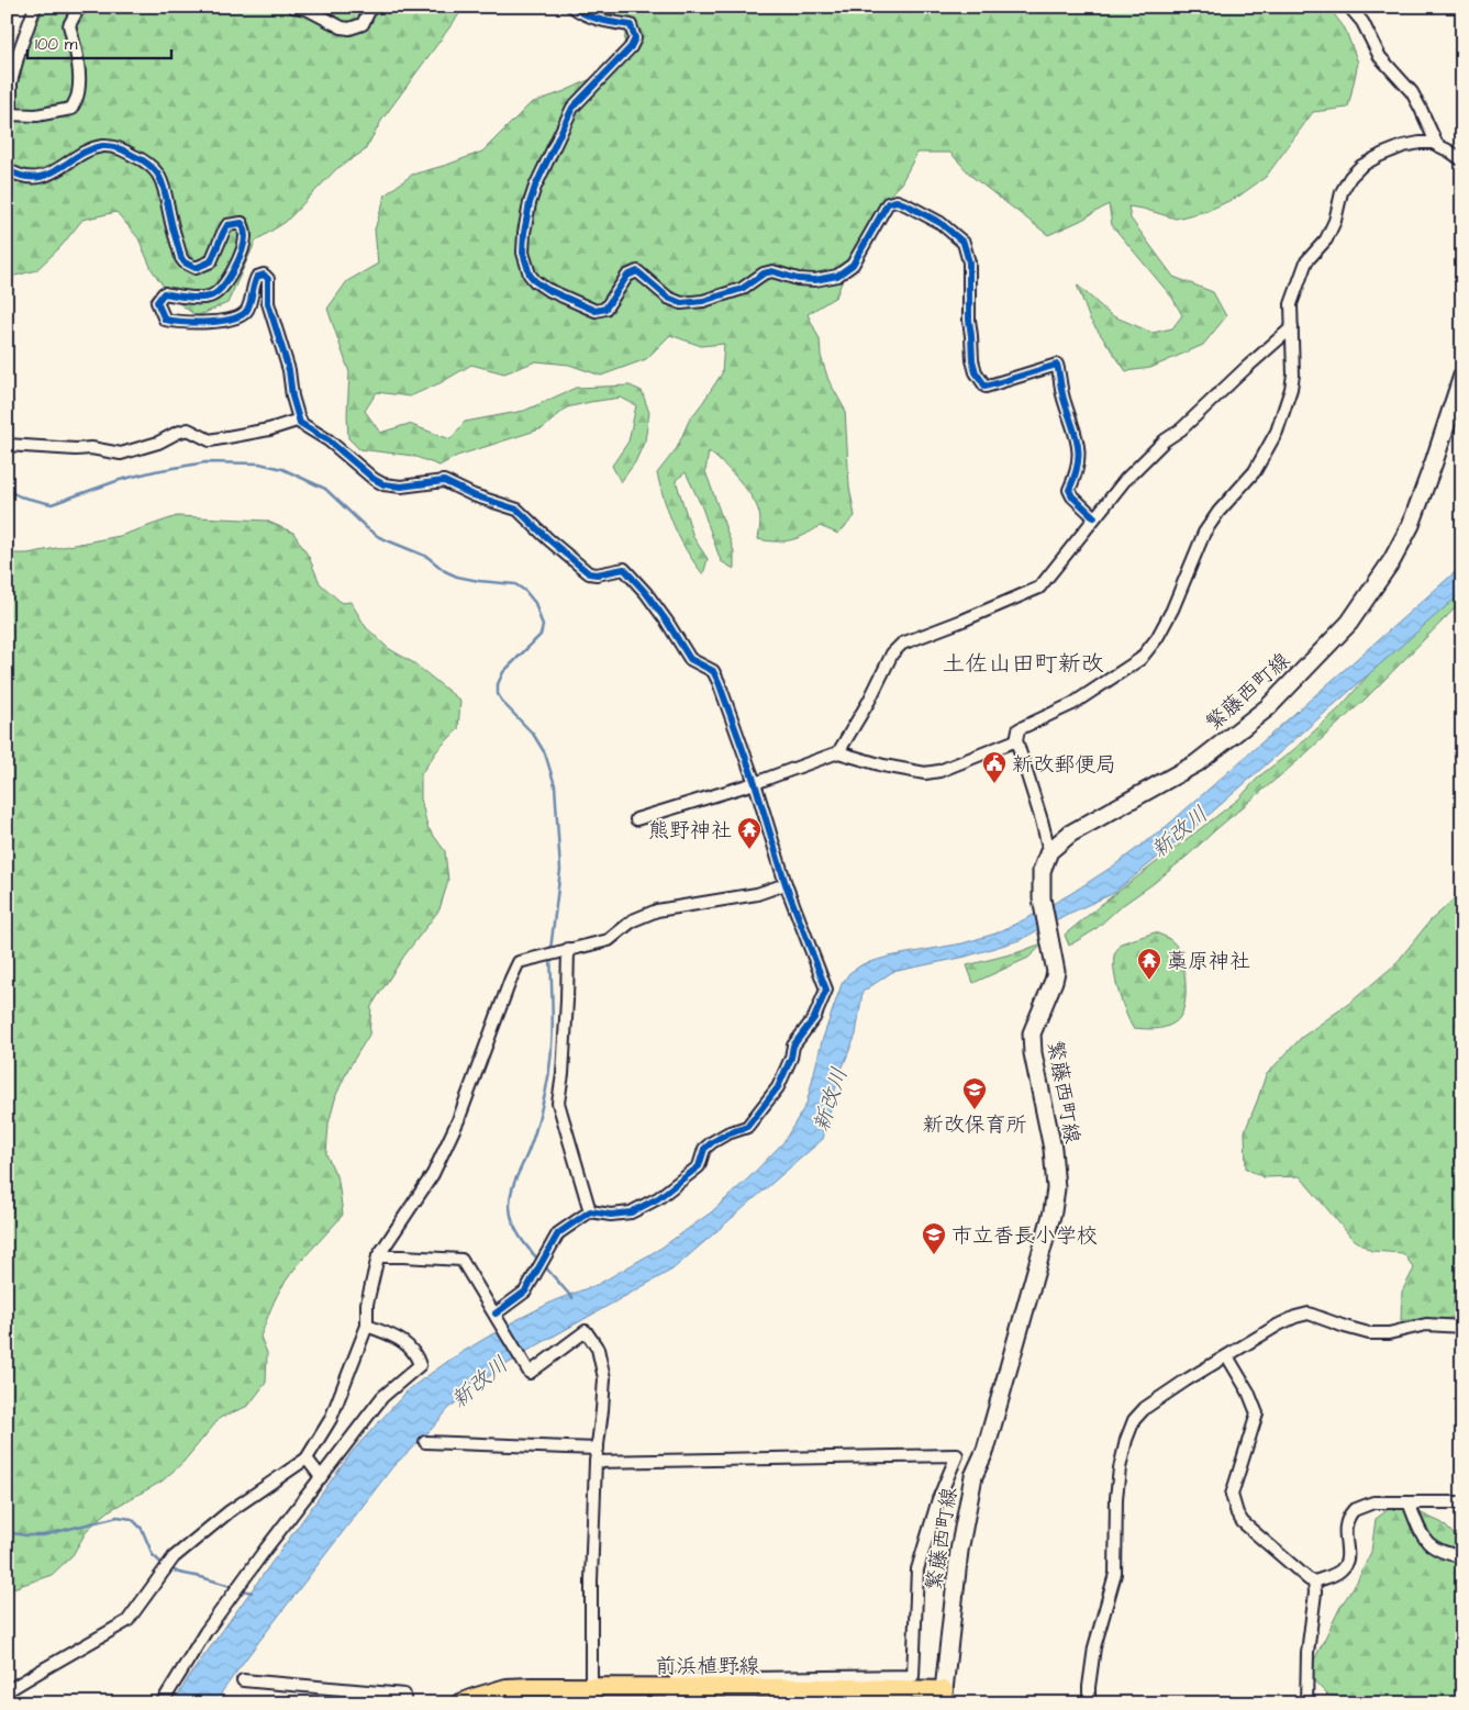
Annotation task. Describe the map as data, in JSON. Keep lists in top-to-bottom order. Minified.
{"streets":{"main road":["繁藤西町線","前浜植野線"]},"crossings":[["繁藤西町線","前浜植野線"]],"districts":["土佐山田町新改"],"water":["新改川"],"places":{"public building":["新改郵便局"],"temple":["熊野神社","藁原神社"],"school or university":["新改保育所","市立香長小学校"]},"scale_bar":"100 m"}
